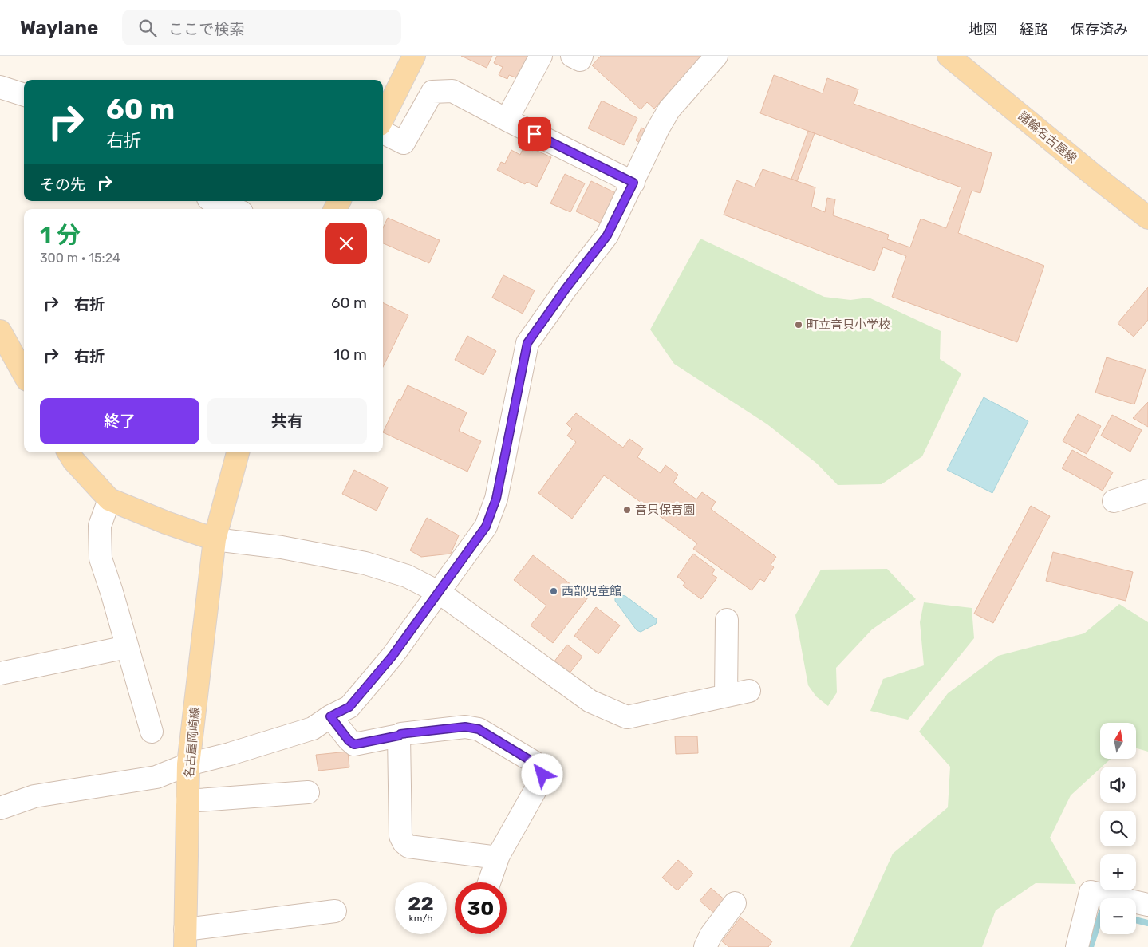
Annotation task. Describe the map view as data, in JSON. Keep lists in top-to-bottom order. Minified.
{"streets":{"main road":["諸輪名古屋線","名古屋岡崎線"]},"places":["町立音貝小学校","音貝保育園","西部児童館"],"north":"top","page":{"header":"Waylane","search":"ここで検索","nav":["地図","経路","保存済み"],"turn":["60 m","右折"],"then":"その先","heading":["1 分","300 m · 15:24"],"list":[{"name":"右折","value":"60 m"},{"name":"右折","value":"10 m"}],"buttons":["終了","共有"],"map_buttons":["+","−"],"speed":"22 km/h","limit":"30"}}
